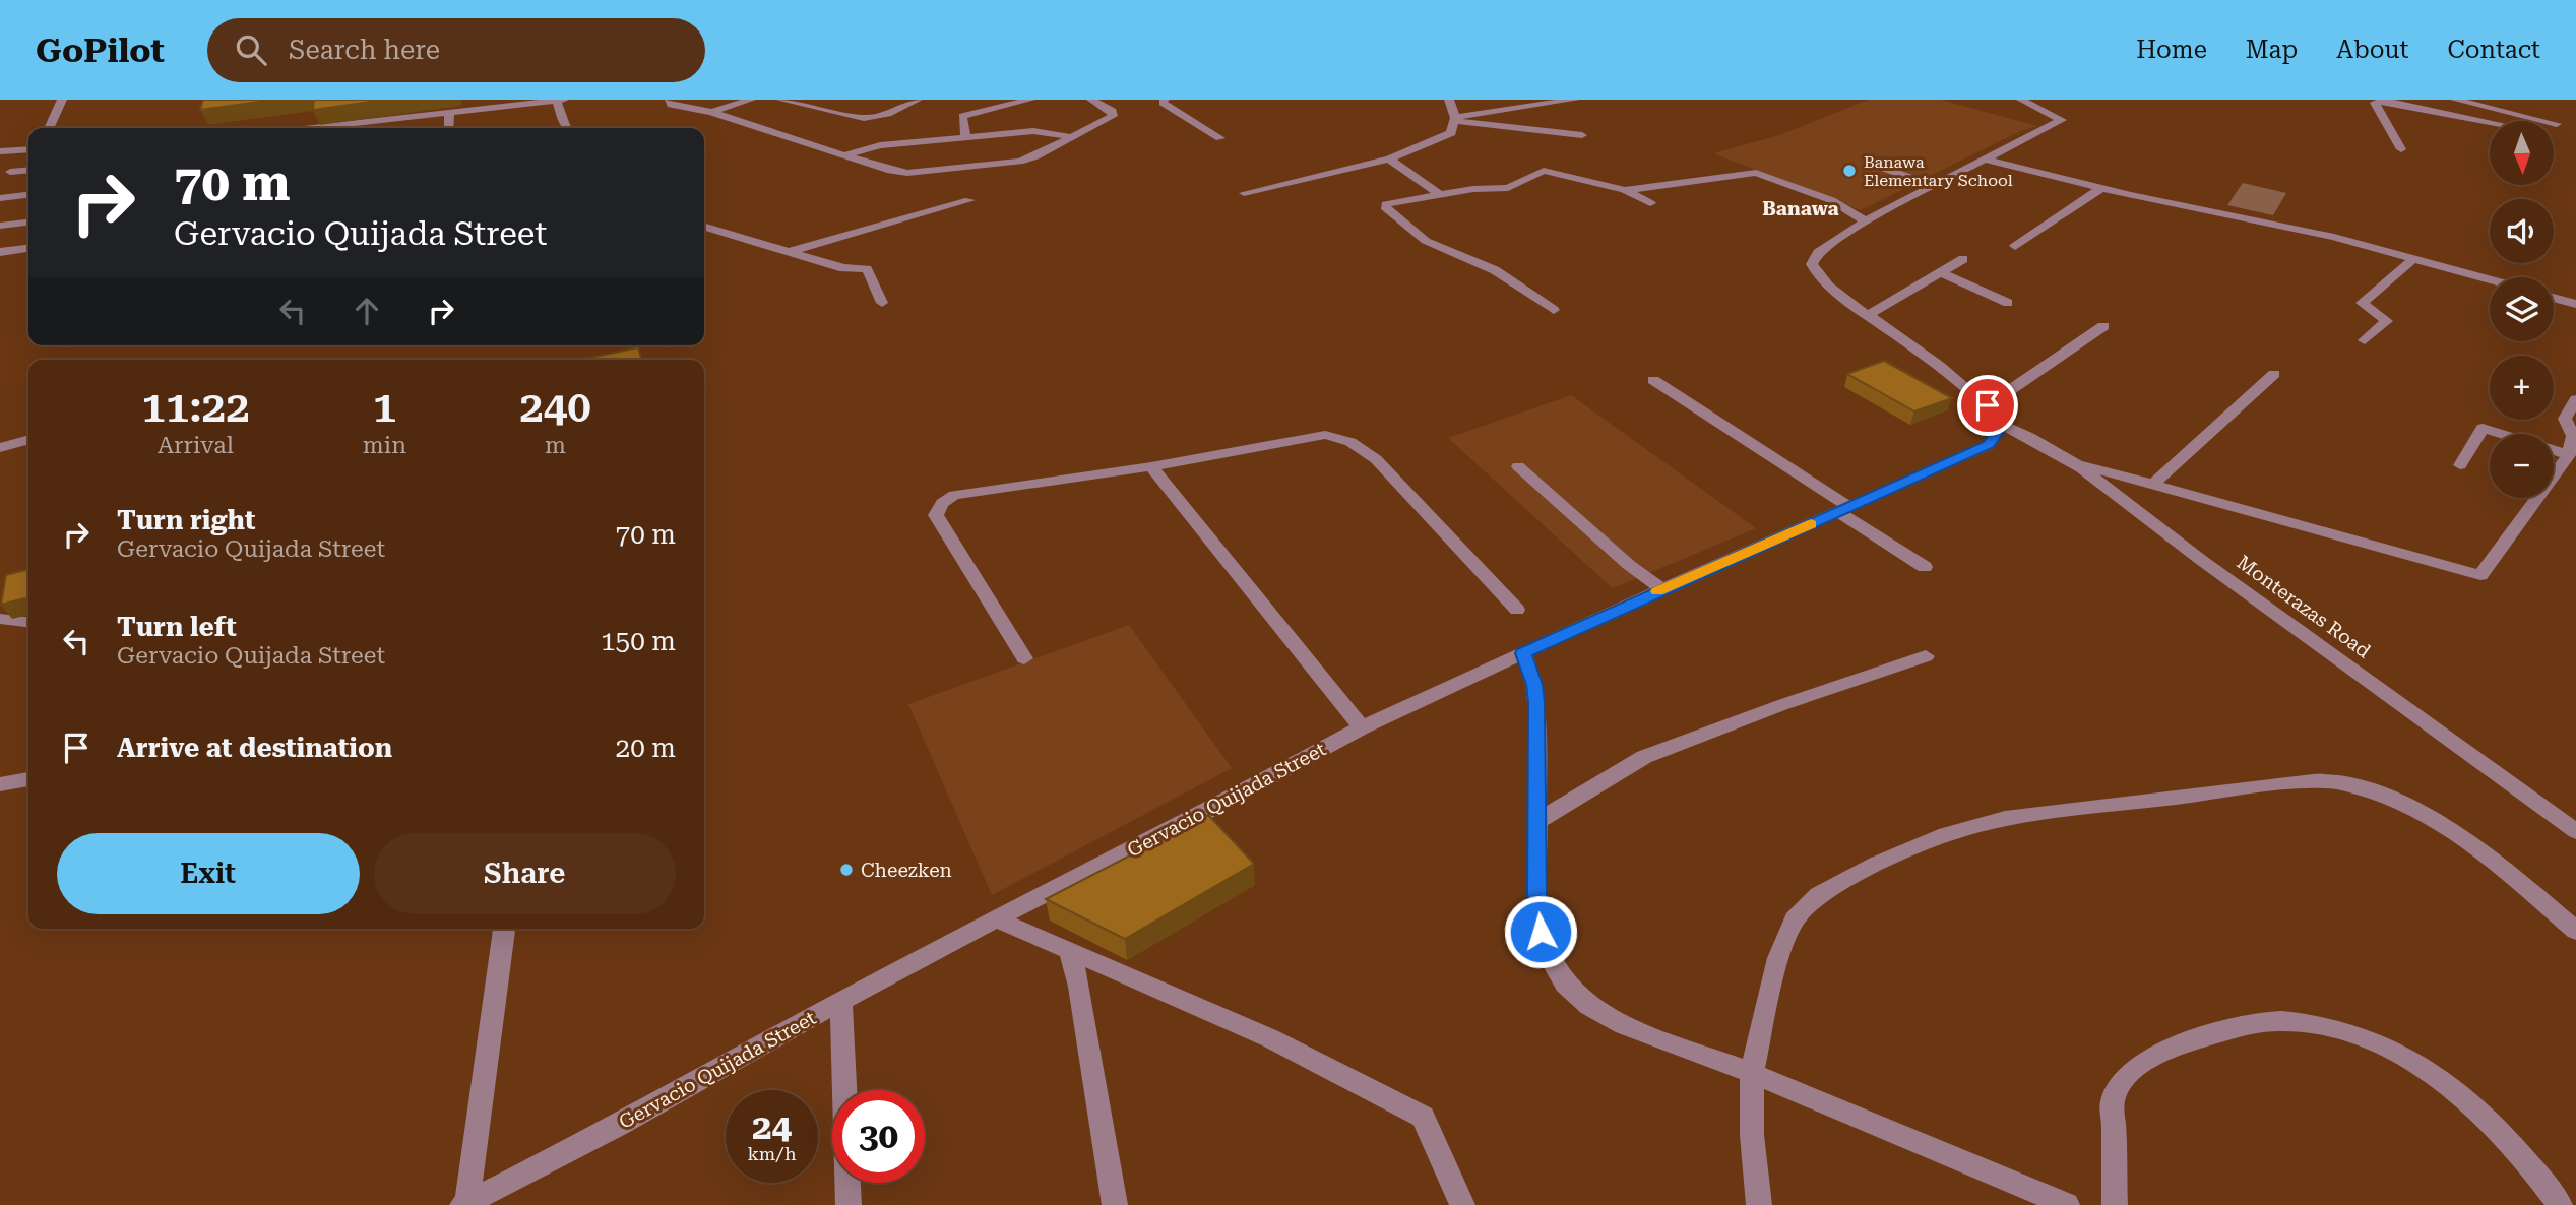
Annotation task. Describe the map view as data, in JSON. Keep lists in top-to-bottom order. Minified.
{"streets":{"street":["Monterazas Road","Gervacio Quijada Street"]},"crossings":[["Monterazas Road","Gervacio Quijada Street"]],"districts":["Banawa"],"places":["Banawa Elementary School","Cheezken"],"north":"bottom","page":{"header":"GoPilot","search":"Search here","nav":["Home","Map","About","Contact"],"map_buttons":["+","−"],"turn":["70 m","Gervacio Quijada Street"],"eta":["11:22","Arrival","1","min","240","m"],"list":[{"name":"Turn right","note":"Gervacio Quijada Street","value":"70 m"},{"name":"Turn left","note":"Gervacio Quijada Street","value":"150 m"},{"name":"Arrive at destination","value":"20 m"}],"buttons":["Exit","Share"],"speed":"24 km/h","limit":"30"}}
